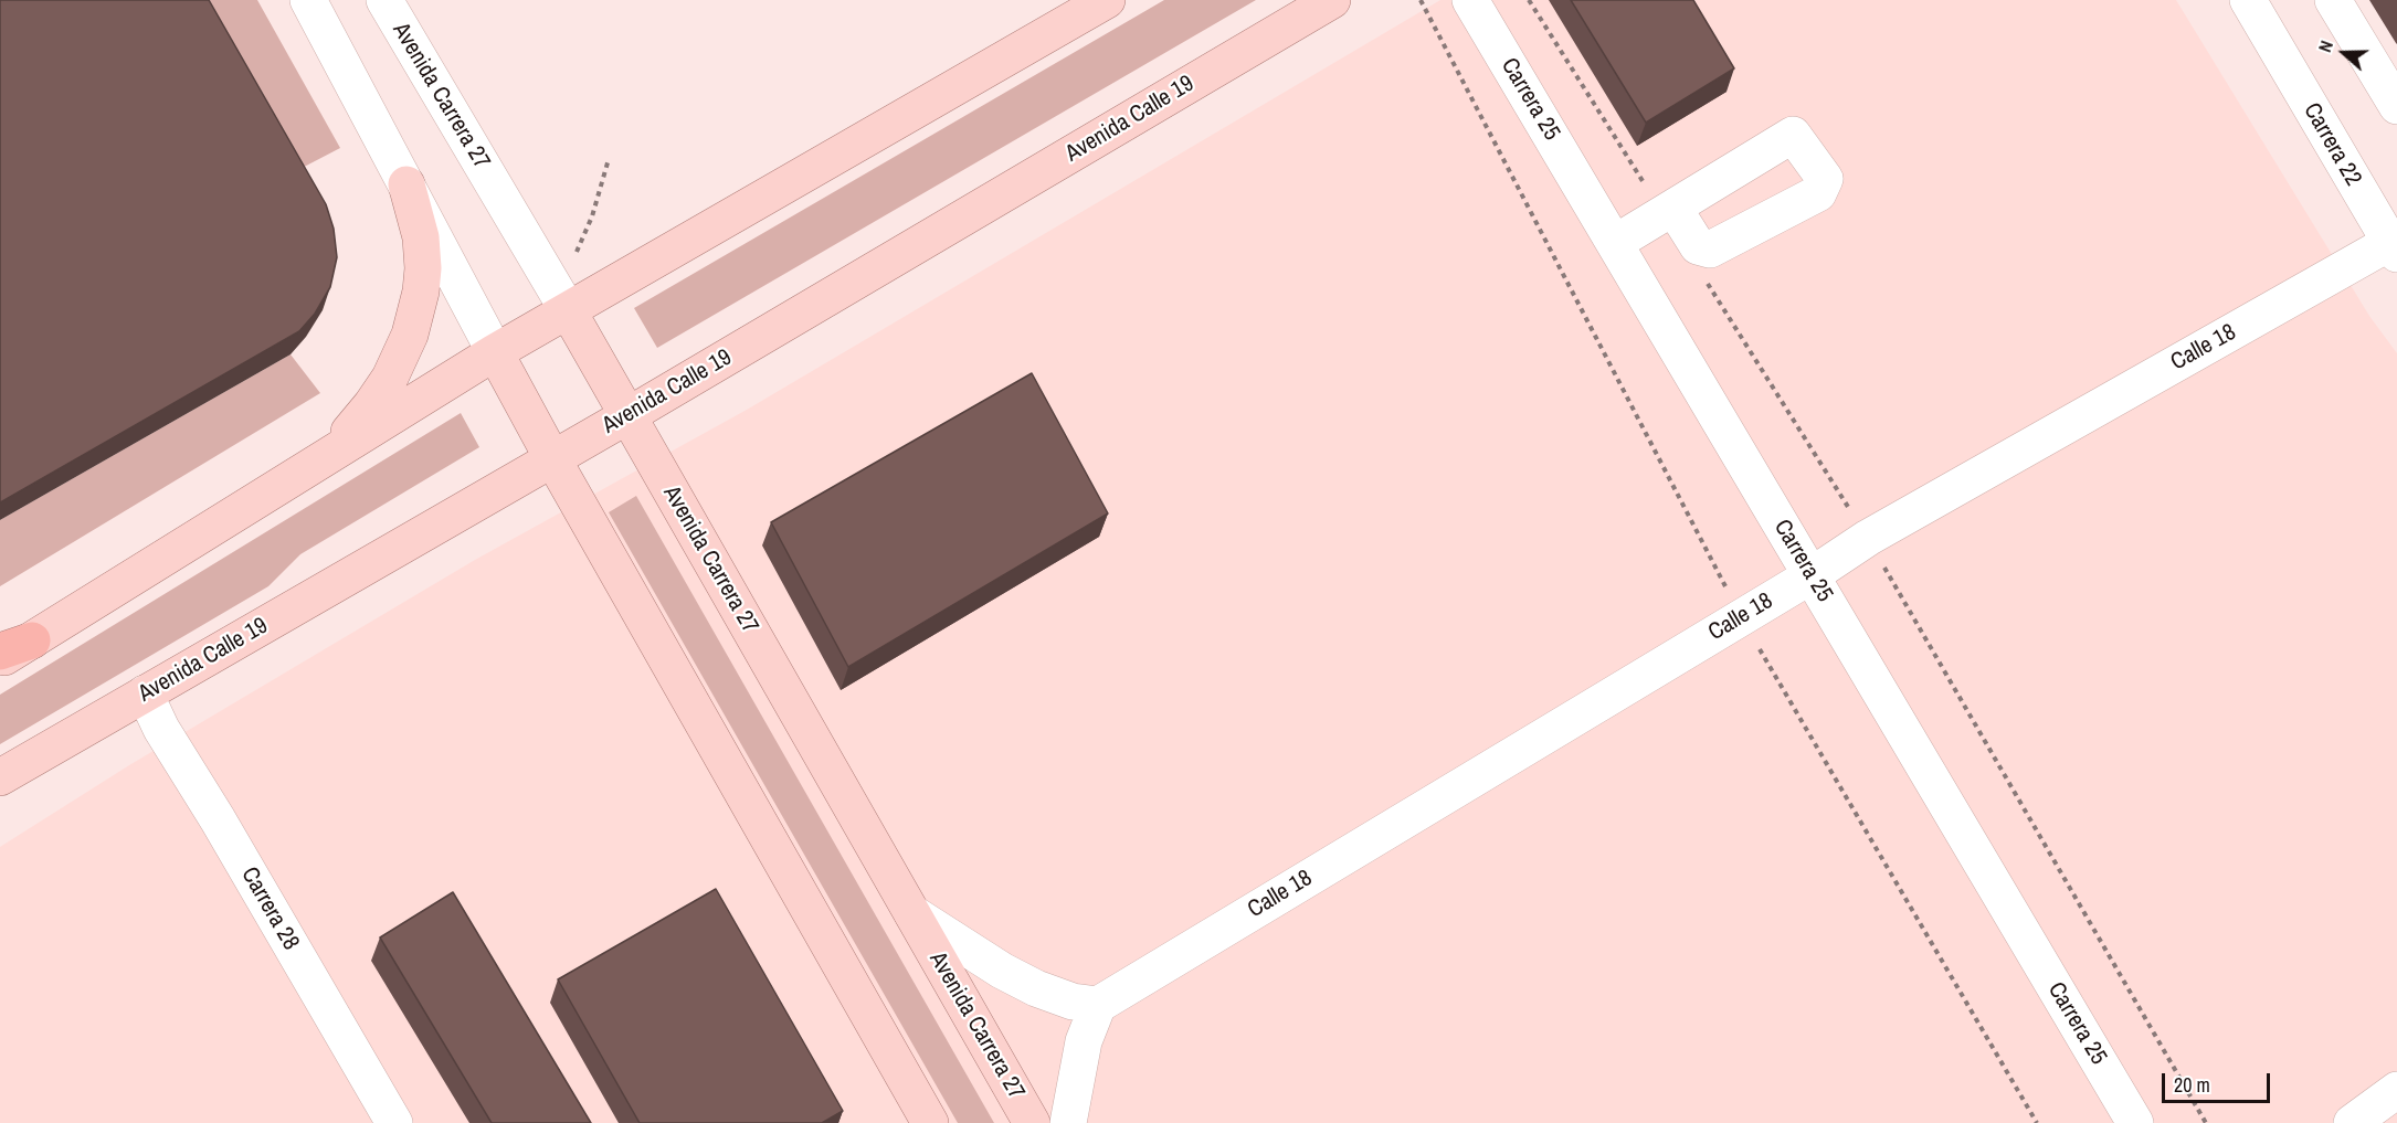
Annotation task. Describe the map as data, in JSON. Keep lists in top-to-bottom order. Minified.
{"streets":{"main road":["Avenida Carrera 27","Avenida Calle 19"],"street":["Carrera 25","Carrera 22","Calle 18","Carrera 28"]},"crossings":[["Avenida Carrera 27","Avenida Calle 19"],["Carrera 25","Calle 18"],["Avenida Calle 19","Carrera 28"],["Carrera 22","Calle 18"]],"scale_bar":"20 m","north":"left"}
